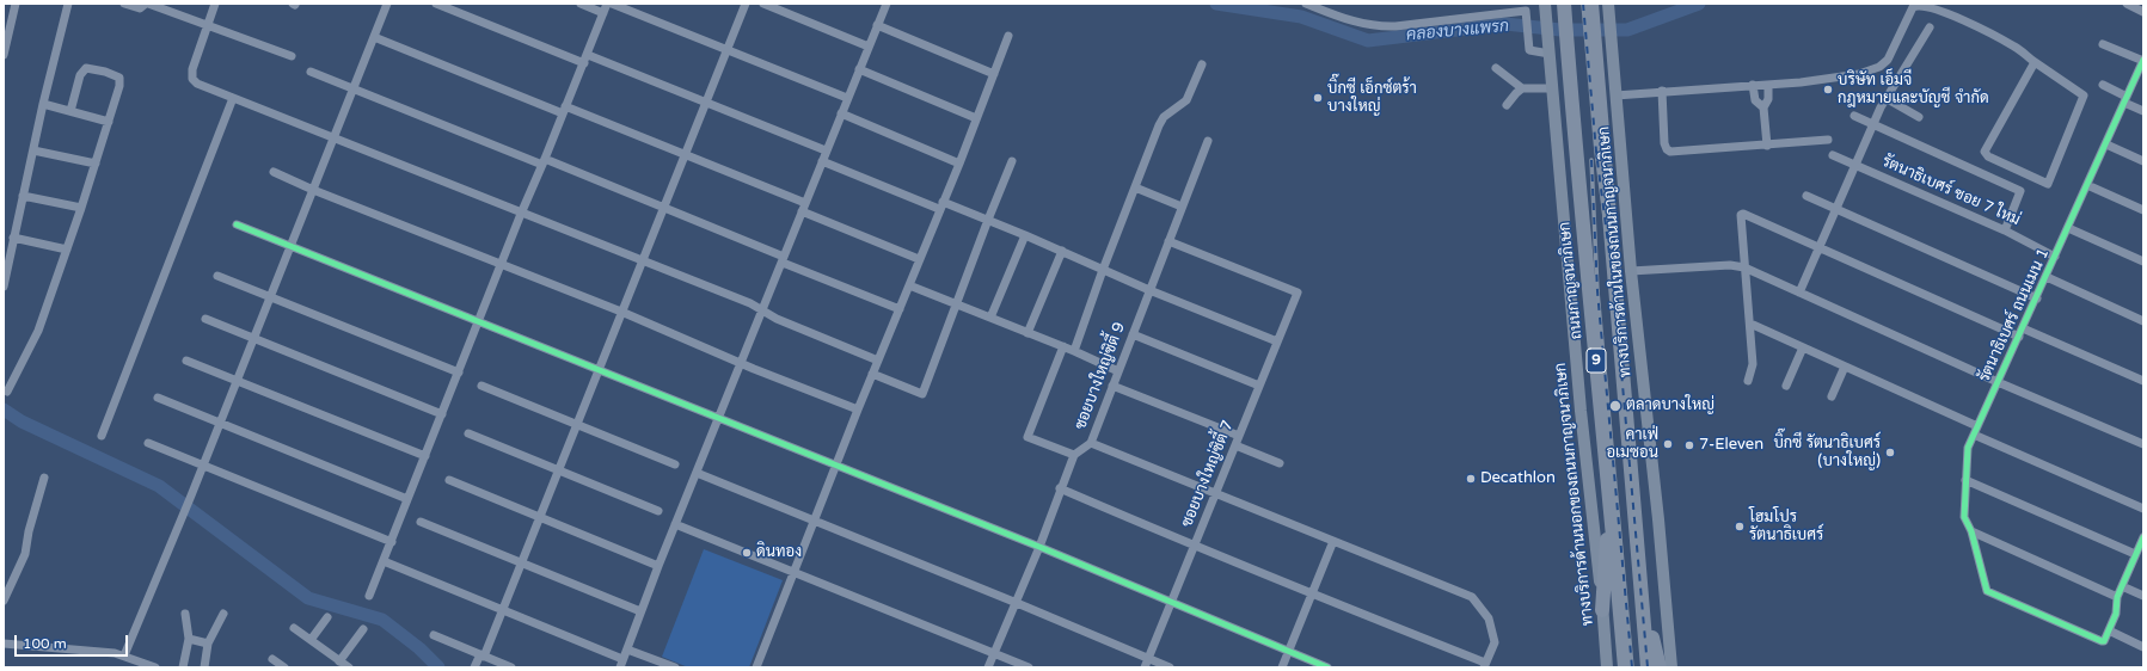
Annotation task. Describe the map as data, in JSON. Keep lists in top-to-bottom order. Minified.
{"streets":{"highway":["ถนนกาญจนาภิเษก","9"],"main road":["ทางบริการด้านในของถนนกาญจนาภิเษก","ทางบริการด้านนอกของถนนกาญจนาภิเษก"],"street":["รัตนาธิเบศร์ ซอย 7 ใหม่","รัตนาธิเบศร์ ถนนเมน 1","ซอยบางใหญ่ซิตี้ 9","ซอยบางใหญ่ซิตี้ 7"]},"crossings":[["รัตนาธิเบศร์ ซอย 7 ใหม่","รัตนาธิเบศร์ ถนนเมน 1"],["ซอยบางใหญ่ซิตี้ 9","ซอยบางใหญ่ซิตี้ 7"]],"water":["คลองบางแพรก"],"places":["บริษัท เอ็มจี กฎหมายและบัญชี จำกัด","บิ๊กซี เอ็กซ์ตร้า บางใหญ่","ตลาดบางใหญ่","คาเฟ่ อเมซอน","7-Eleven","บิ๊กซี รัตนาธิเบศร์ (บางใหญ่)","Decathlon","โฮมโปร รัตนาธิเบศร์","ดินทอง"],"scale_bar":"100 m"}
